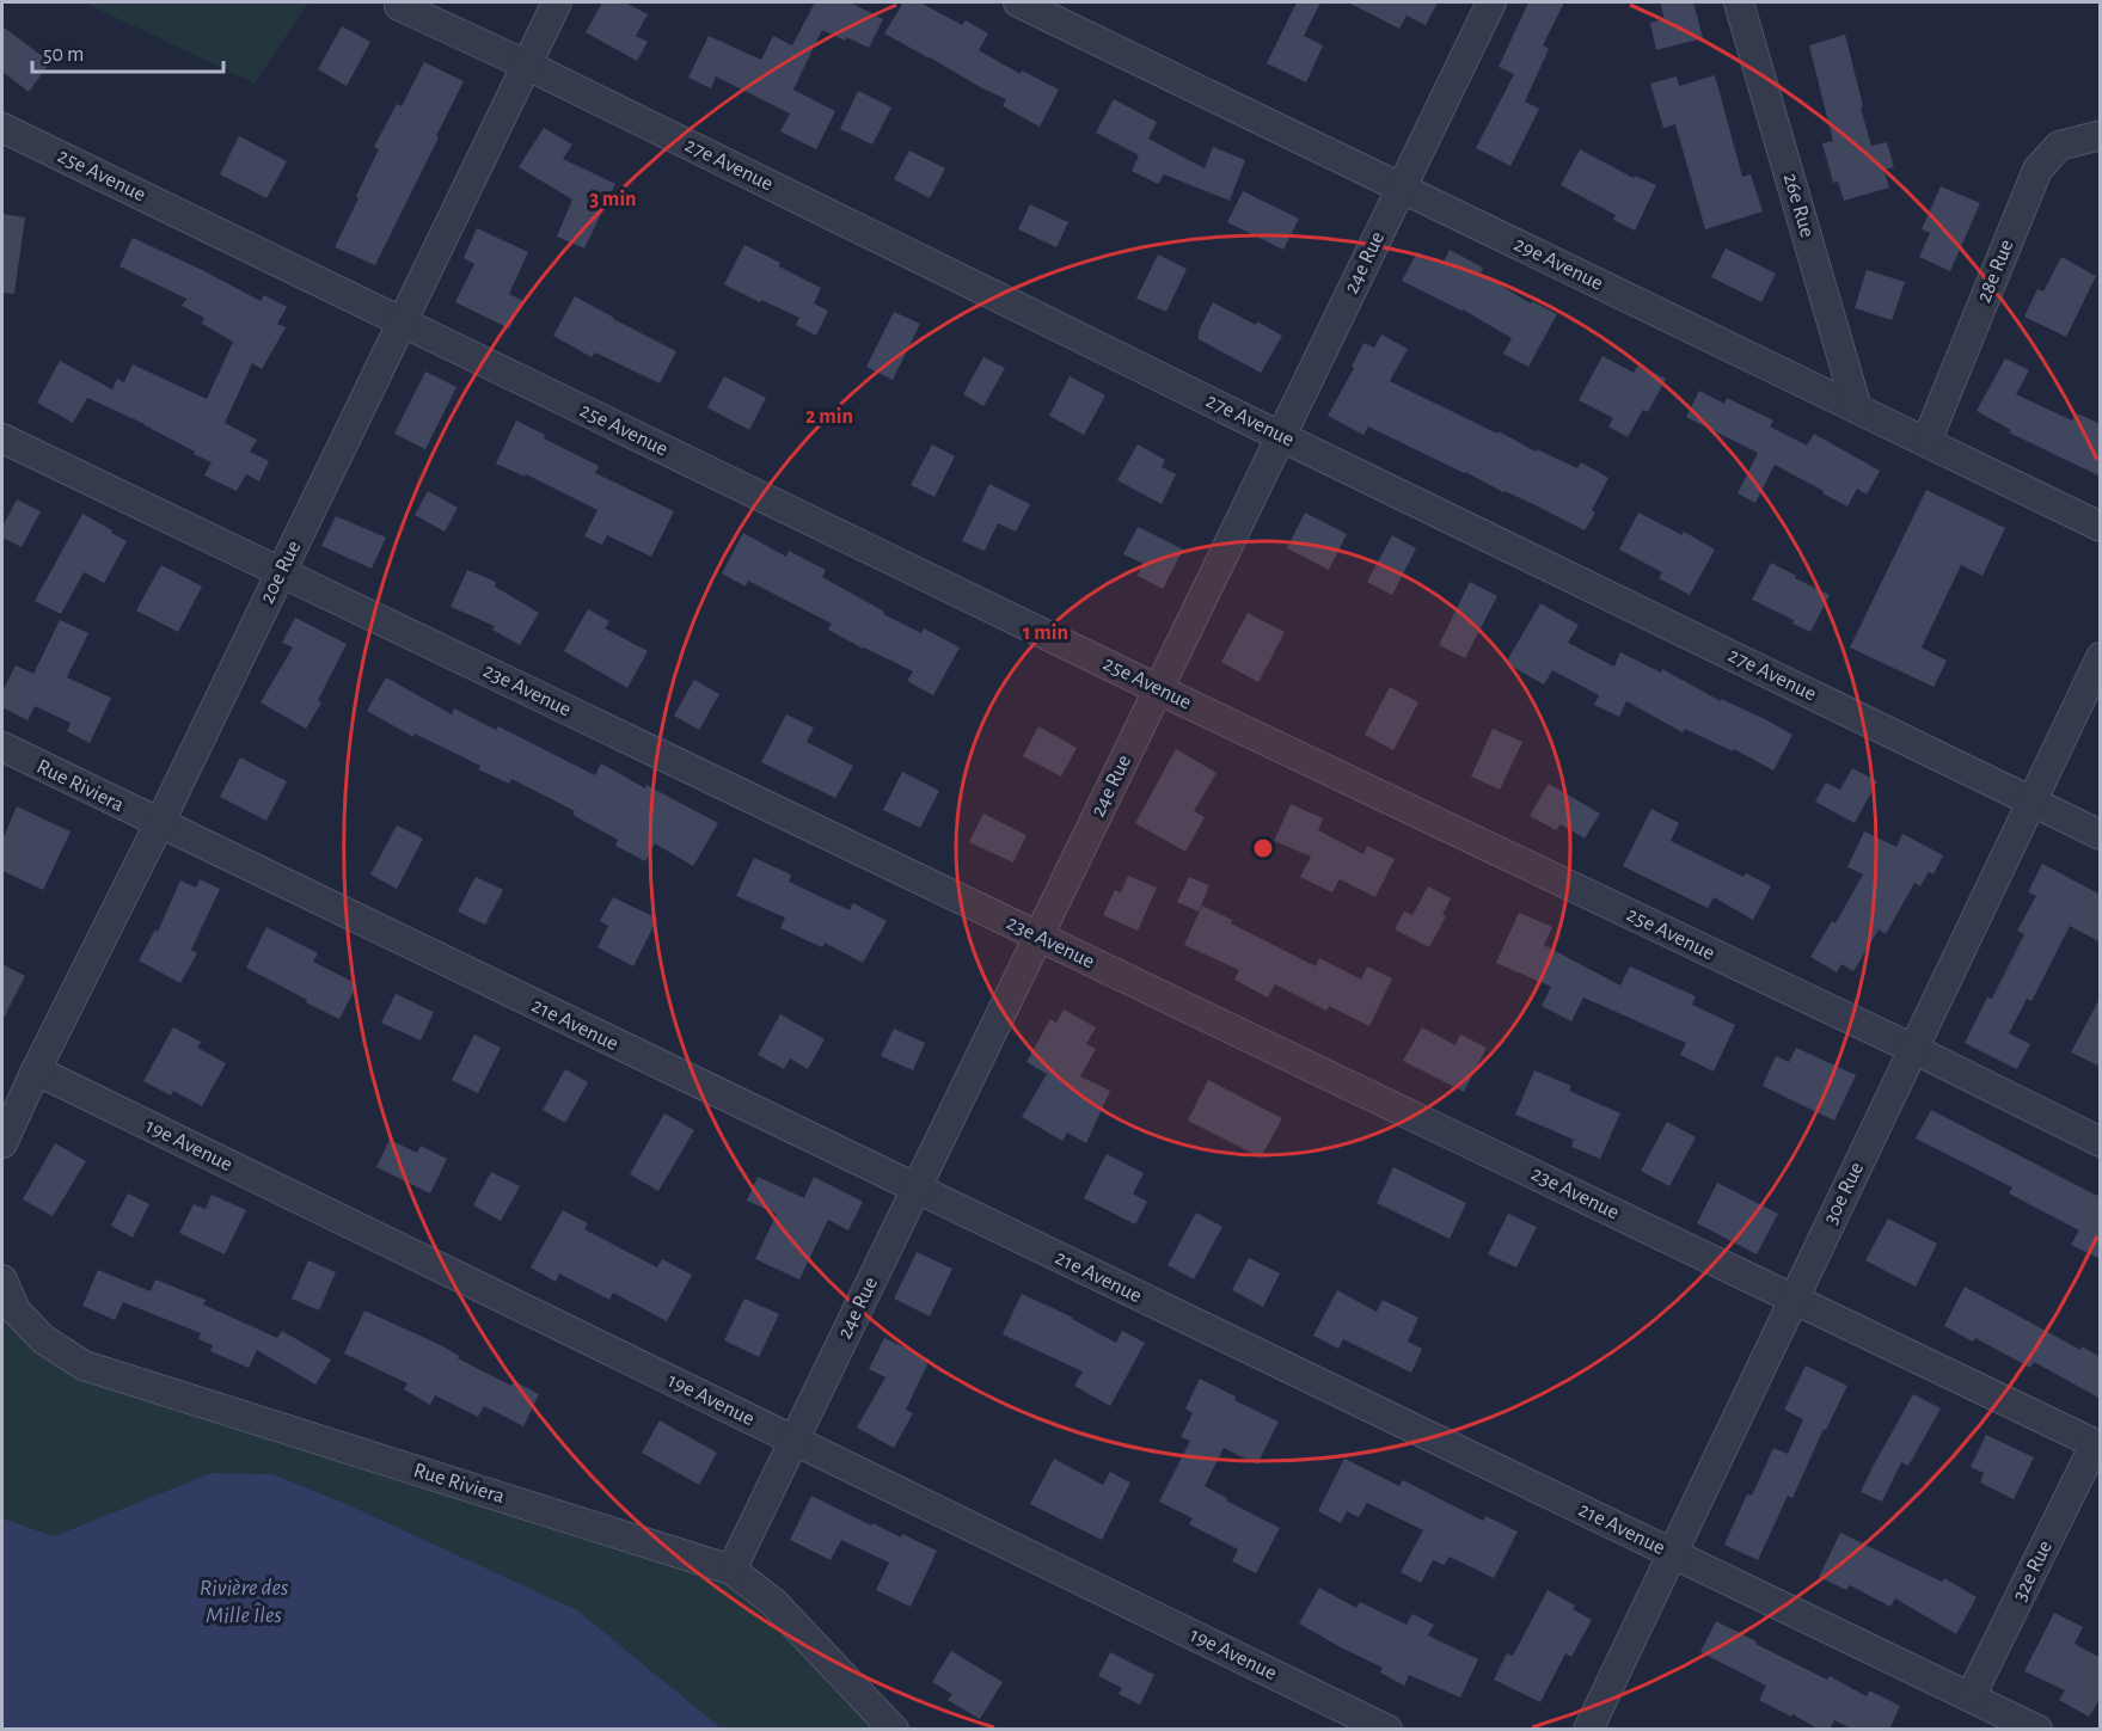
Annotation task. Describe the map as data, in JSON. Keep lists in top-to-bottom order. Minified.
{"streets":{"street":["27e Avenue","25e Avenue","26e Rue","24e Rue","29e Avenue","28e Rue","20e Rue","23e Avenue","Rue Riviera","21e Avenue","19e Avenue","30e Rue","32e Rue"]},"crossings":[["27e Avenue","24e Rue"],["27e Avenue","20e Rue"],["27e Avenue","30e Rue"],["25e Avenue","24e Rue"],["25e Avenue","20e Rue"],["25e Avenue","30e Rue"],["26e Rue","29e Avenue"],["24e Rue","29e Avenue"],["24e Rue","23e Avenue"],["24e Rue","Rue Riviera"],["24e Rue","21e Avenue"],["24e Rue","19e Avenue"],["29e Avenue","28e Rue"],["20e Rue","23e Avenue"],["20e Rue","Rue Riviera"],["20e Rue","21e Avenue"],["20e Rue","19e Avenue"],["23e Avenue","30e Rue"],["23e Avenue","32e Rue"],["Rue Riviera","21e Avenue"],["21e Avenue","30e Rue"],["21e Avenue","32e Rue"]],"water":["Rivière des Mille Îles"],"scale_bar":"50 m","rings":["3 min","2 min","1 min"]}
